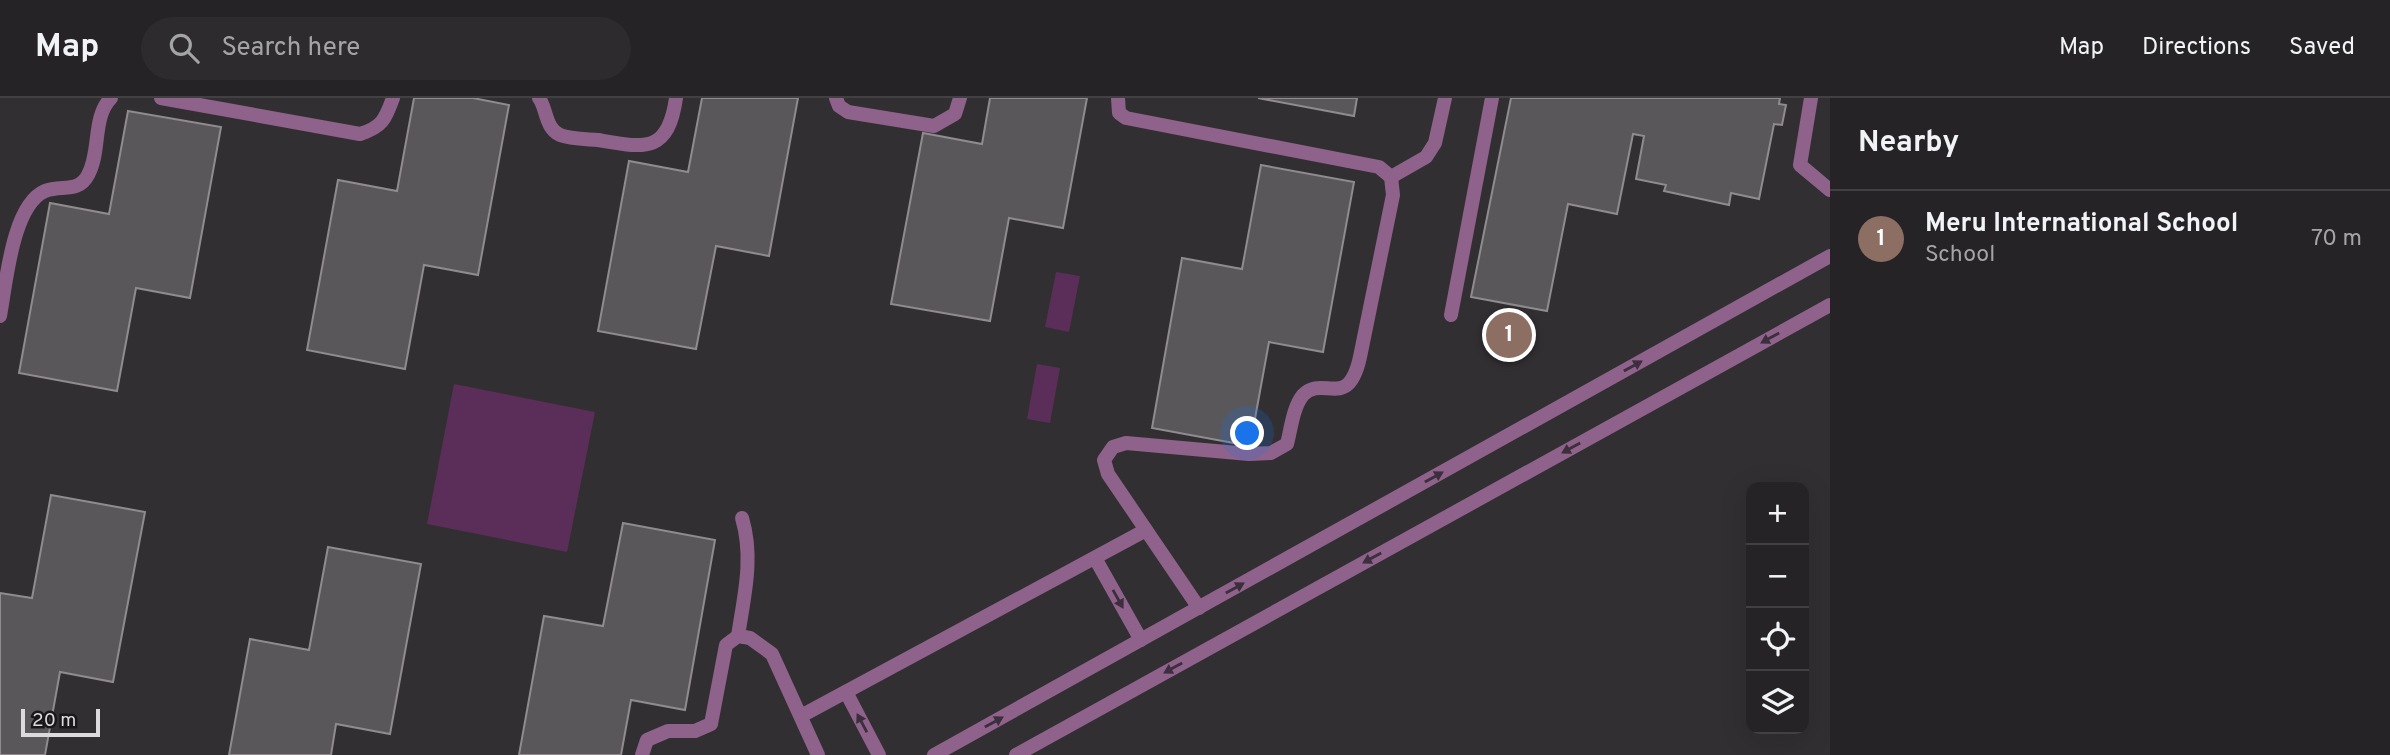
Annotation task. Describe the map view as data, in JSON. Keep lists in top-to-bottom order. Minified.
{"scale_bar":"20 m","page":{"header":"Map","search":"Search here","nav":["Map","Directions","Saved"],"heading":"Nearby","list":[{"mark":"1","name":"Meru International School","note":"School","value":"70 m"}],"pins":"1","map_buttons":["+","−"],"scale":"20 m"}}
